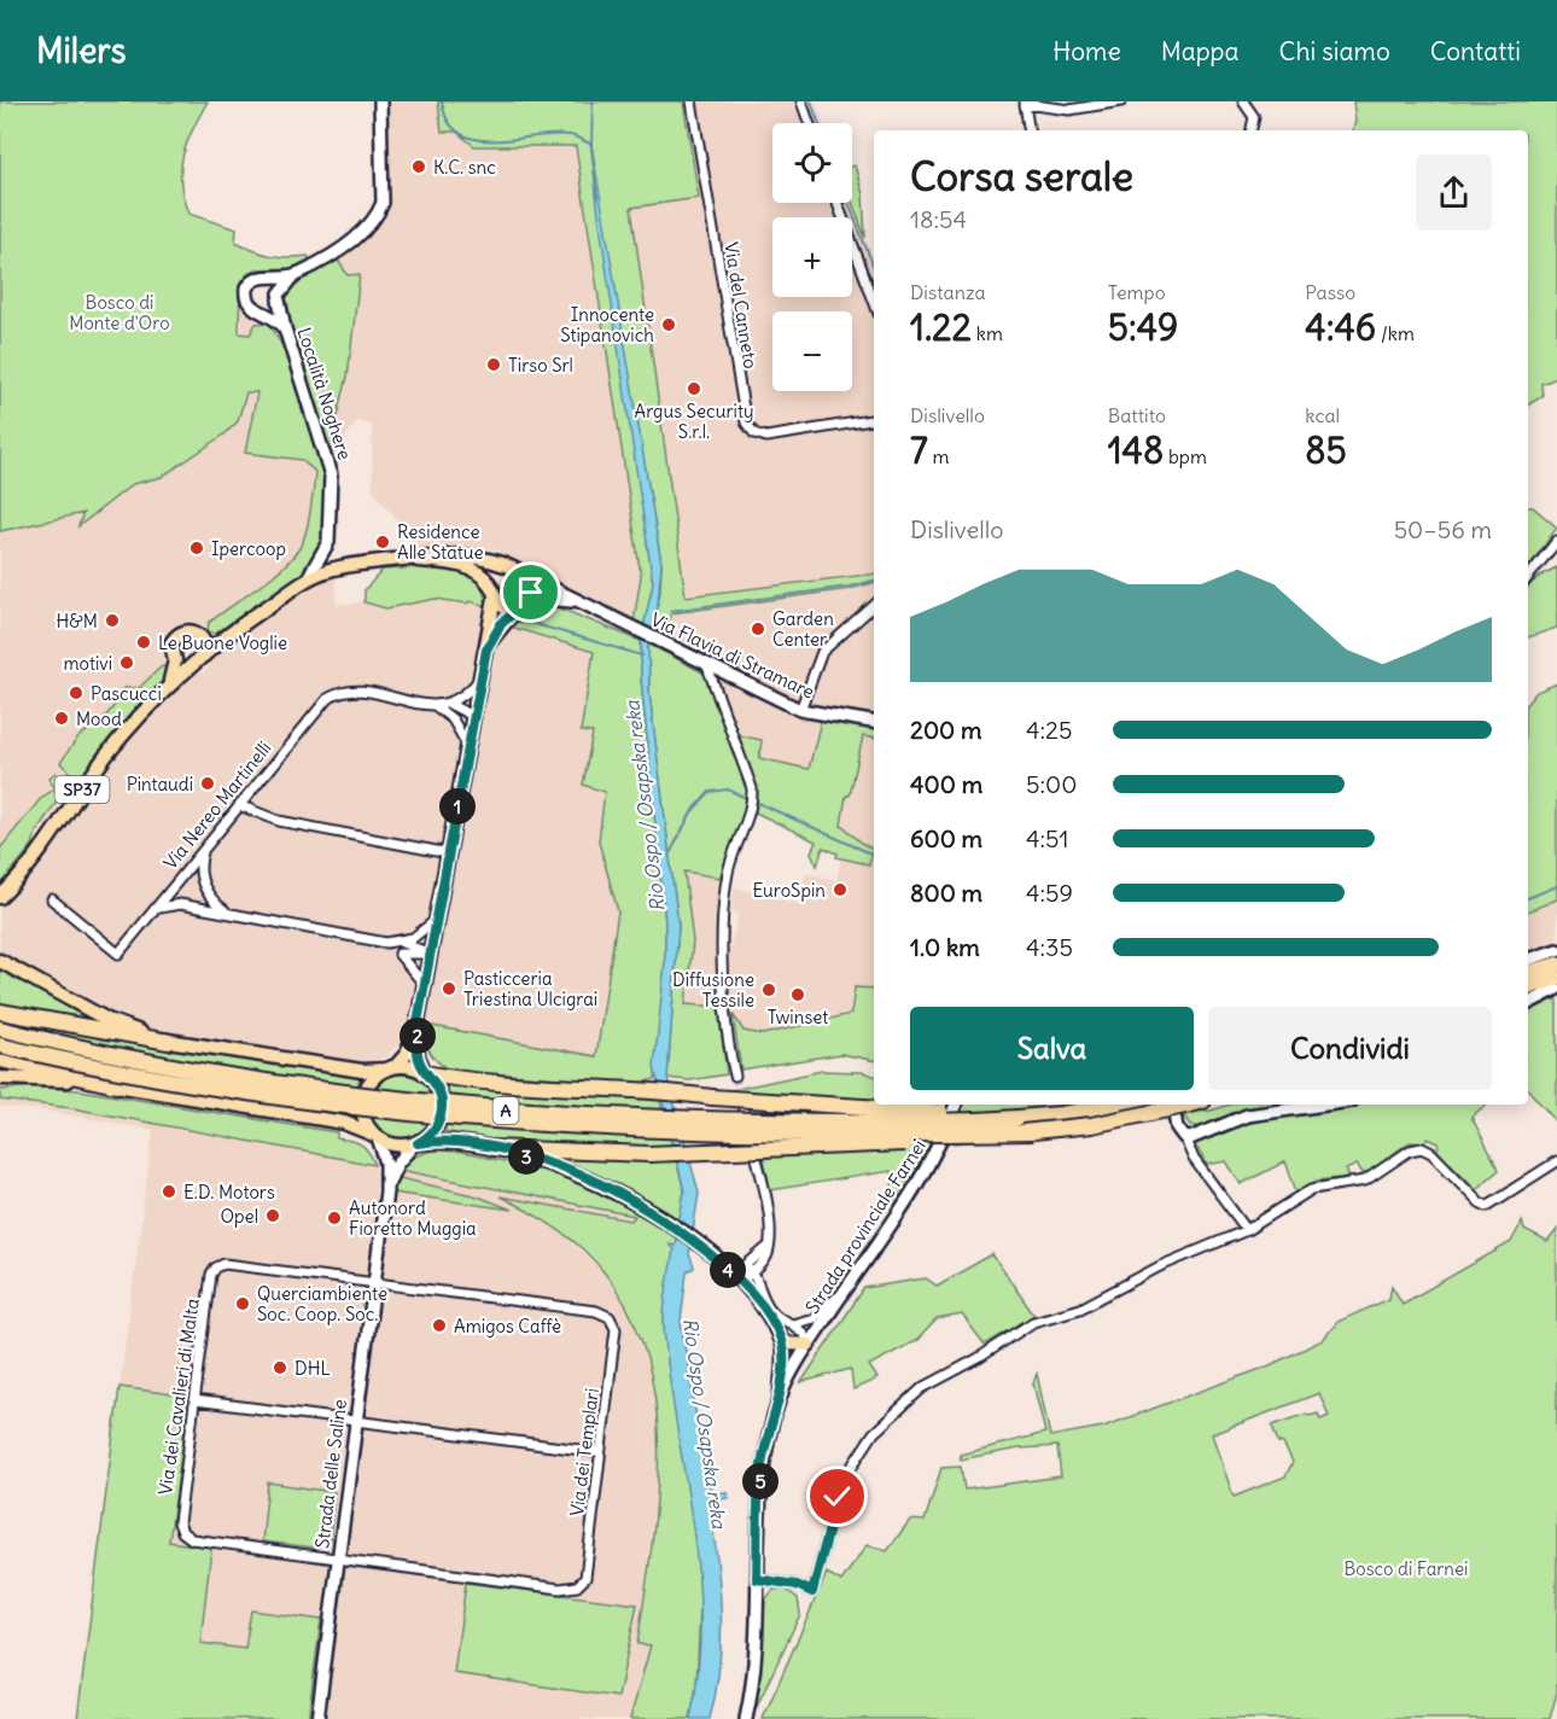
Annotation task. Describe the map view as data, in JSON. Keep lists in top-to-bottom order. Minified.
{"streets":{"highway":["A"],"main road":["Località Noghere","Via Flavia di Stramare","SP37","Strada provinciale Farnei","Strada delle Saline"],"street":["Via del Canneto","Via Nereo Martinelli","Via dei Cavalieri di Malta","Via dei Templari"]},"crossings":[["Località Noghere","Via Flavia di Stramare"],["Via dei Cavalieri di Malta","Via dei Templari"],["Via dei Cavalieri di Malta","Strada delle Saline"],["Via dei Templari","Strada delle Saline"]],"water":["Rio Ospo / Osapska reka"],"parks":["Bosco di Monte d'Oro","Bosco di Farnei"],"places":["K.C. snc","Innocente Stipanovich","Tirso Srl","Argus Security S.r.l.","Residence Alle Statue","Ipercoop","H&M","Garden Center","Le Buone Voglie","motivi","Pascucci","Mood","Pintaudi","EuroSpin","Pasticceria Triestina Ulcigrai","Diffusione Tessile","Twinset","E.D. Motors","Opel","Autonord Fioretto Muggia","Querciambiente Soc. Coop. Soc.","Amigos Caffè","DHL"],"page":{"header":"Milers","nav":["Home","Mappa","Chi siamo","Contatti"],"map_buttons":["+","−"],"heading":["Corsa serale","18:54"],"stats":[["Distanza","1.22 km"],["Tempo","5:49"],["Passo","4:46 /km"],["Dislivello","7 m"],["Battito","148 bpm"],["kcal","85"]],"chart":["Dislivello","50–56 m"],"list":[{"name":"200 m","note":"4:25"},{"name":"400 m","note":"5:00"},{"name":"600 m","note":"4:51"},{"name":"800 m","note":"4:59"},{"name":"1.0 km","note":"4:35"}],"pins":["1","2","3","4","5"],"buttons":["Salva","Condividi"]}}
